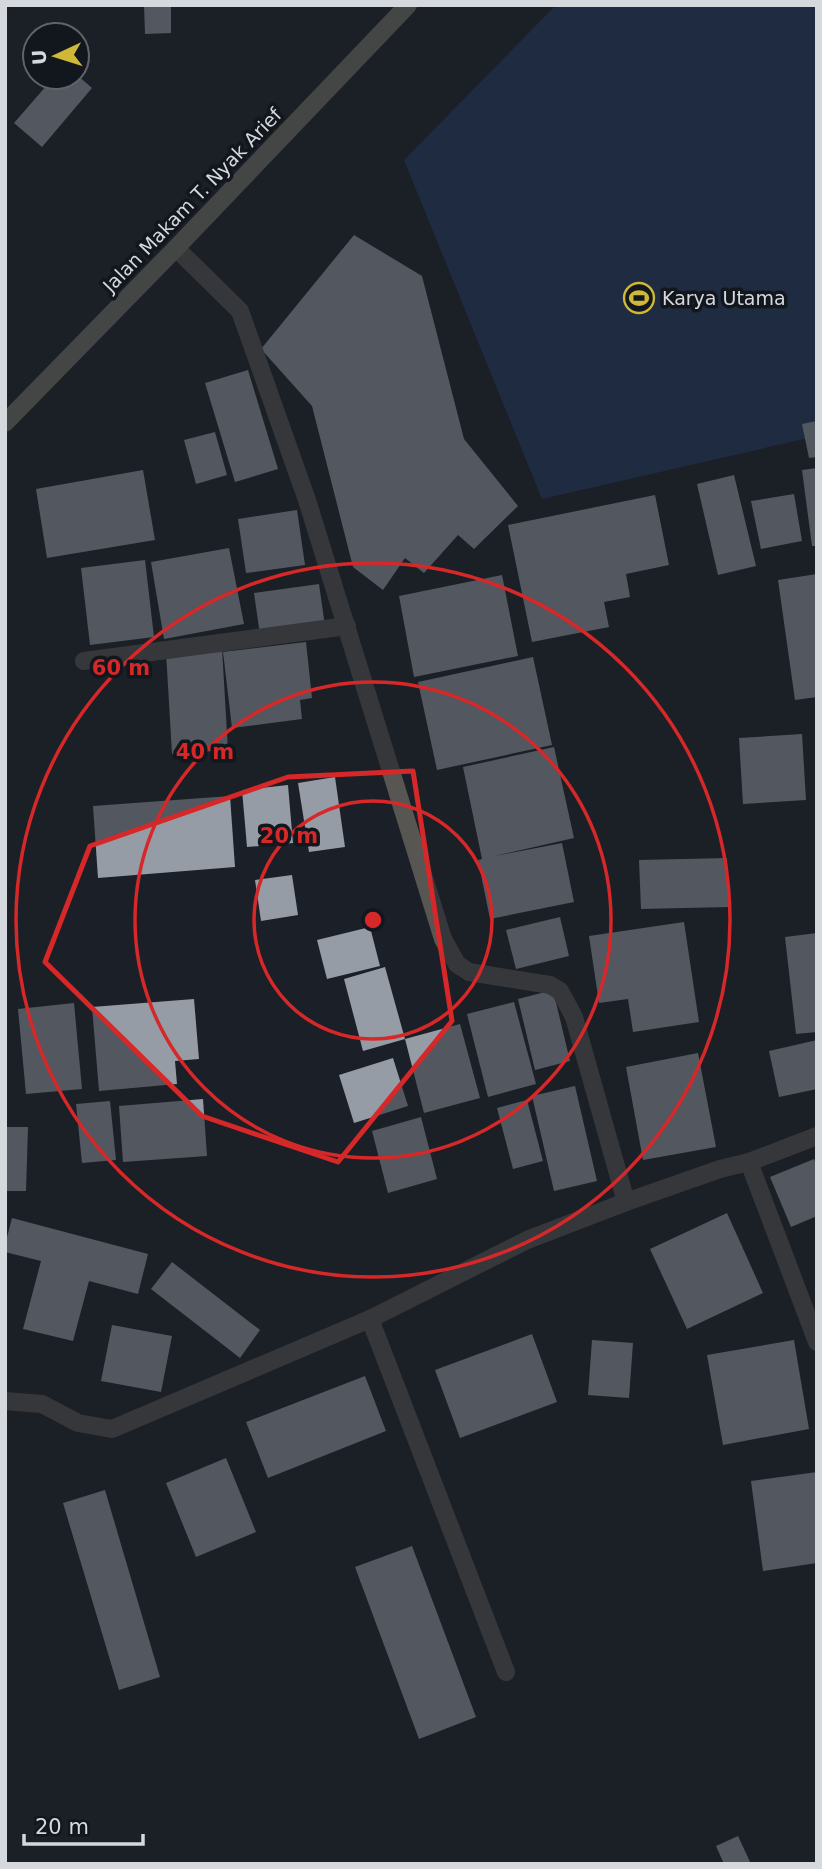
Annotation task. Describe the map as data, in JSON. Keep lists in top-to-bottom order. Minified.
{"streets":{"street":["Jalan Makam T. Nyak Arief"]},"places":{"sports":["Karya Utama"]},"scale_bar":"20 m","north":"left","rings":["60 m","40 m","20 m"]}
